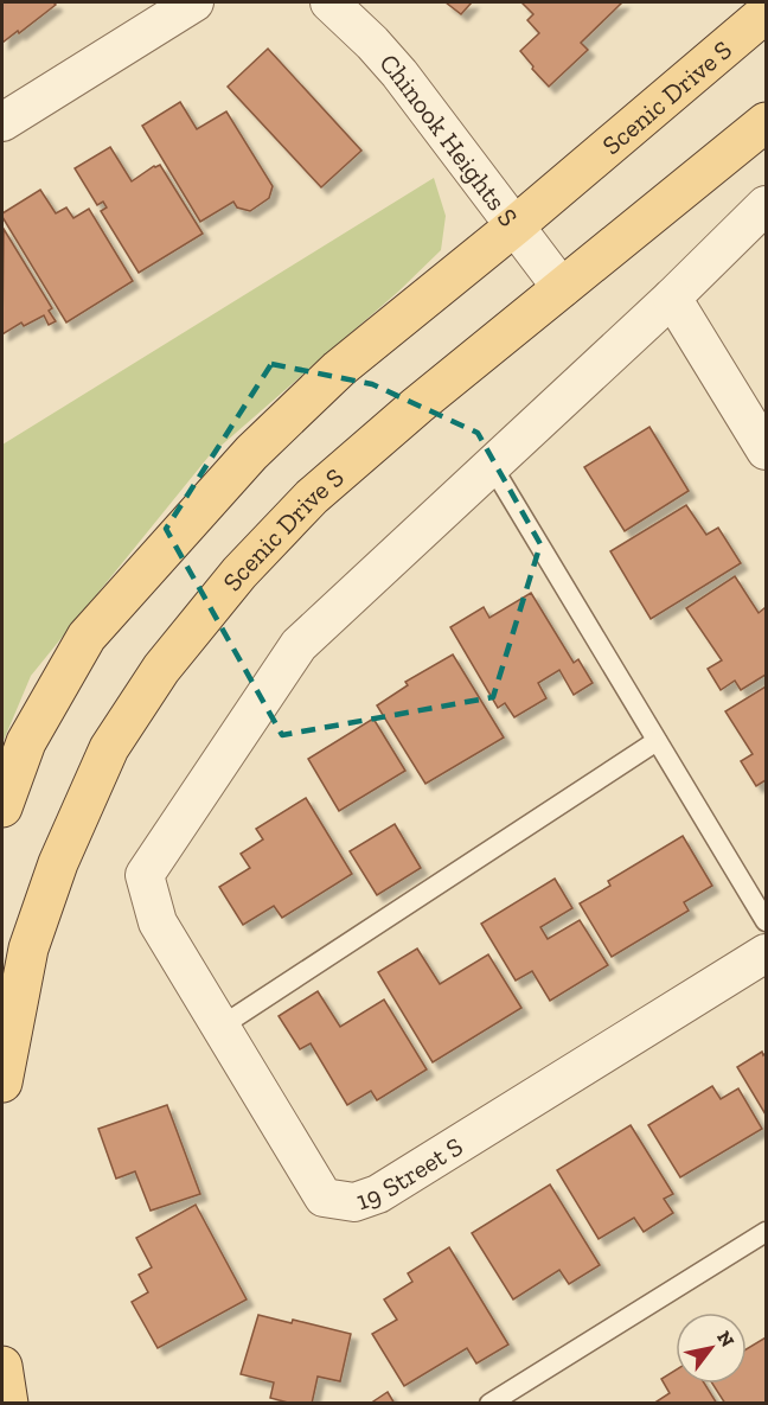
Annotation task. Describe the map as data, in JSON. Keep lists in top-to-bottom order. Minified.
{"streets":{"main road":["Scenic Drive S"],"street":["Chinook Heights S","19 Street S"]},"crossings":[["Scenic Drive S","Chinook Heights S"]],"north":"top right"}
